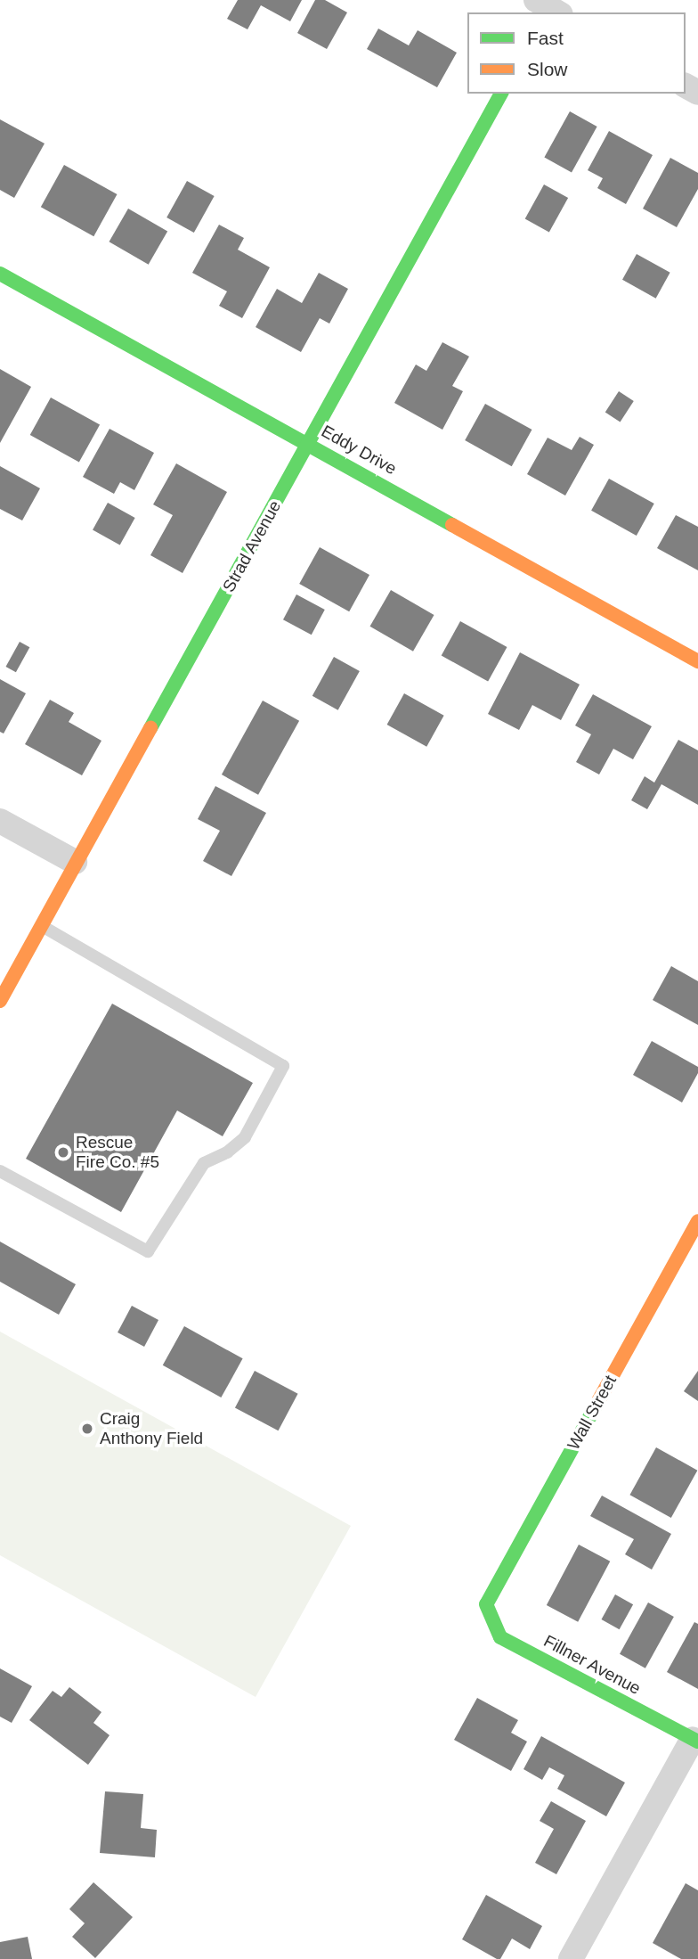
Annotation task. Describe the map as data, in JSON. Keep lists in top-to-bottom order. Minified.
{"streets":{"street":["Eddy Drive","Strad Avenue","Wall Street","Fillner Avenue"]},"crossings":[["Eddy Drive","Strad Avenue"],["Wall Street","Fillner Avenue"]],"places":["Rescue Fire Co. #5","Craig Anthony Field"],"legend":["Fast","Slow"]}
